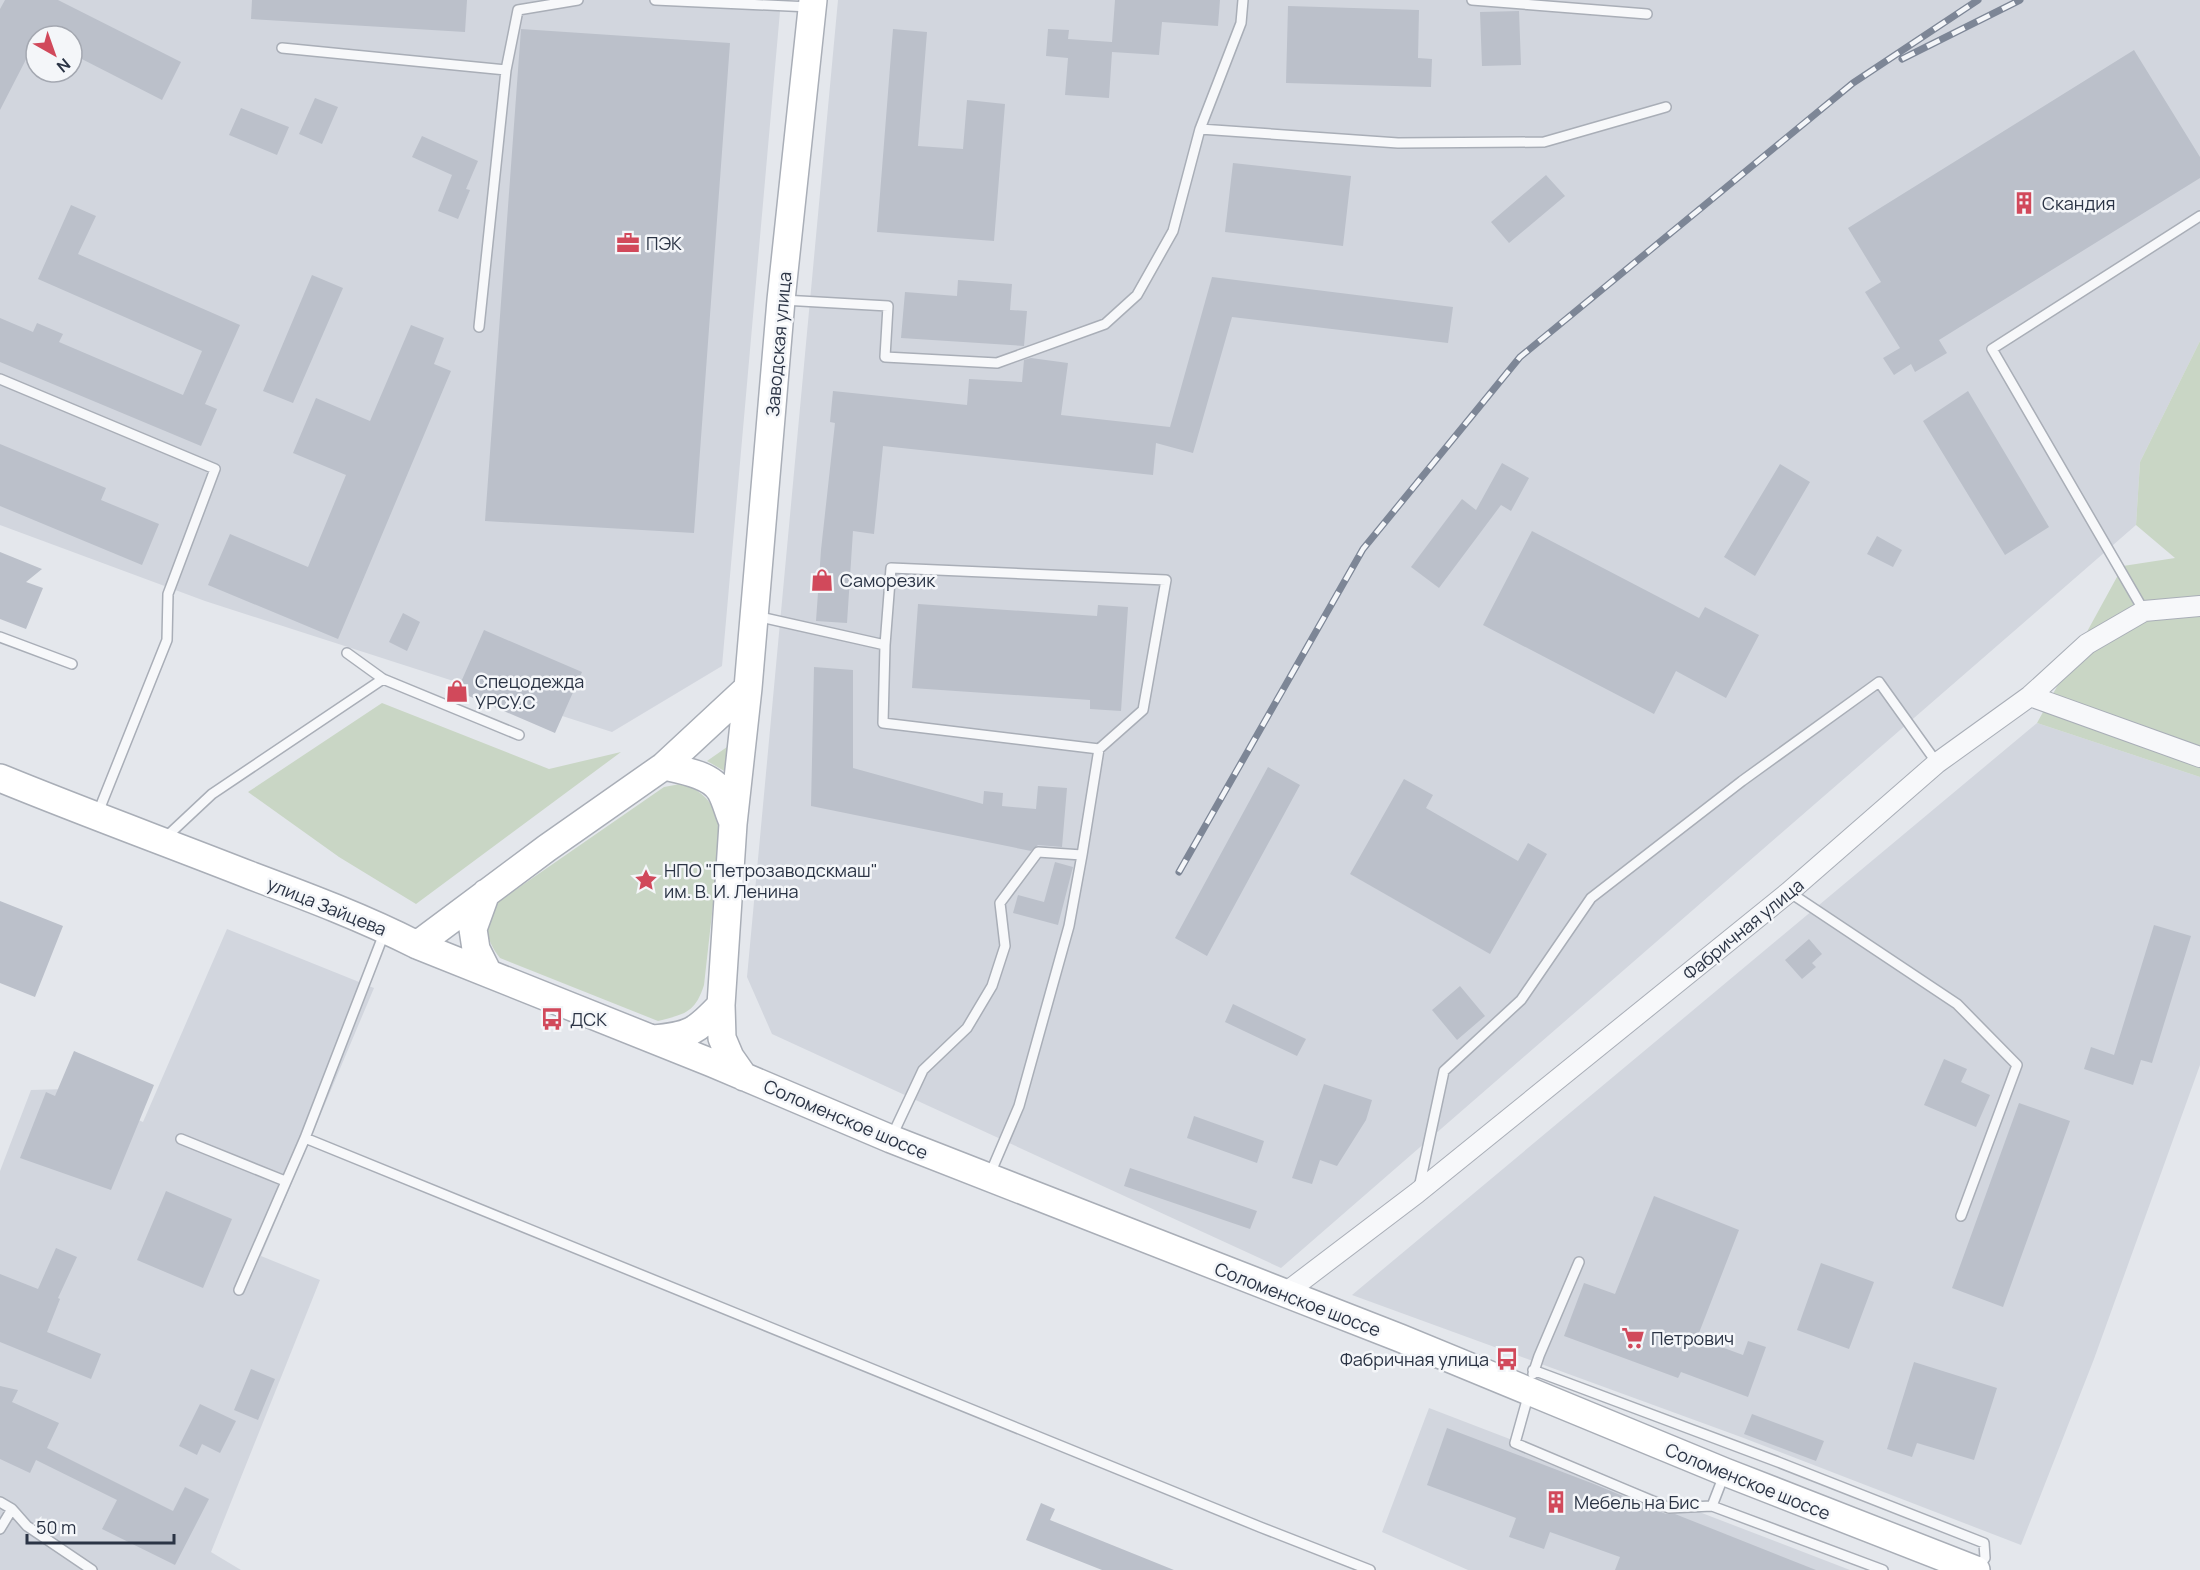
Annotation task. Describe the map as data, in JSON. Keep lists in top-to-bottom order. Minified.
{"streets":{"main road":["Заводская улица","улица Зайцева","Соломенское шоссе"],"street":["Фабричная улица"]},"crossings":[["Заводская улица","Соломенское шоссе"],["улица Зайцева","Соломенское шоссе"],["Фабричная улица","Соломенское шоссе"]],"places":{"building":["Скандия","Мебель на Бис"],"office":["ПЭК"],"shop":["Саморезик","Спецодежда УРСУ.С"],"place":["НПО \"Петрозаводскмаш\" им. В. И. Ленина"],"bus stop":["ДСК","Фабричная улица"],"supermarket":["Петрович"]},"scale_bar":"50 m","north":"bottom right"}
